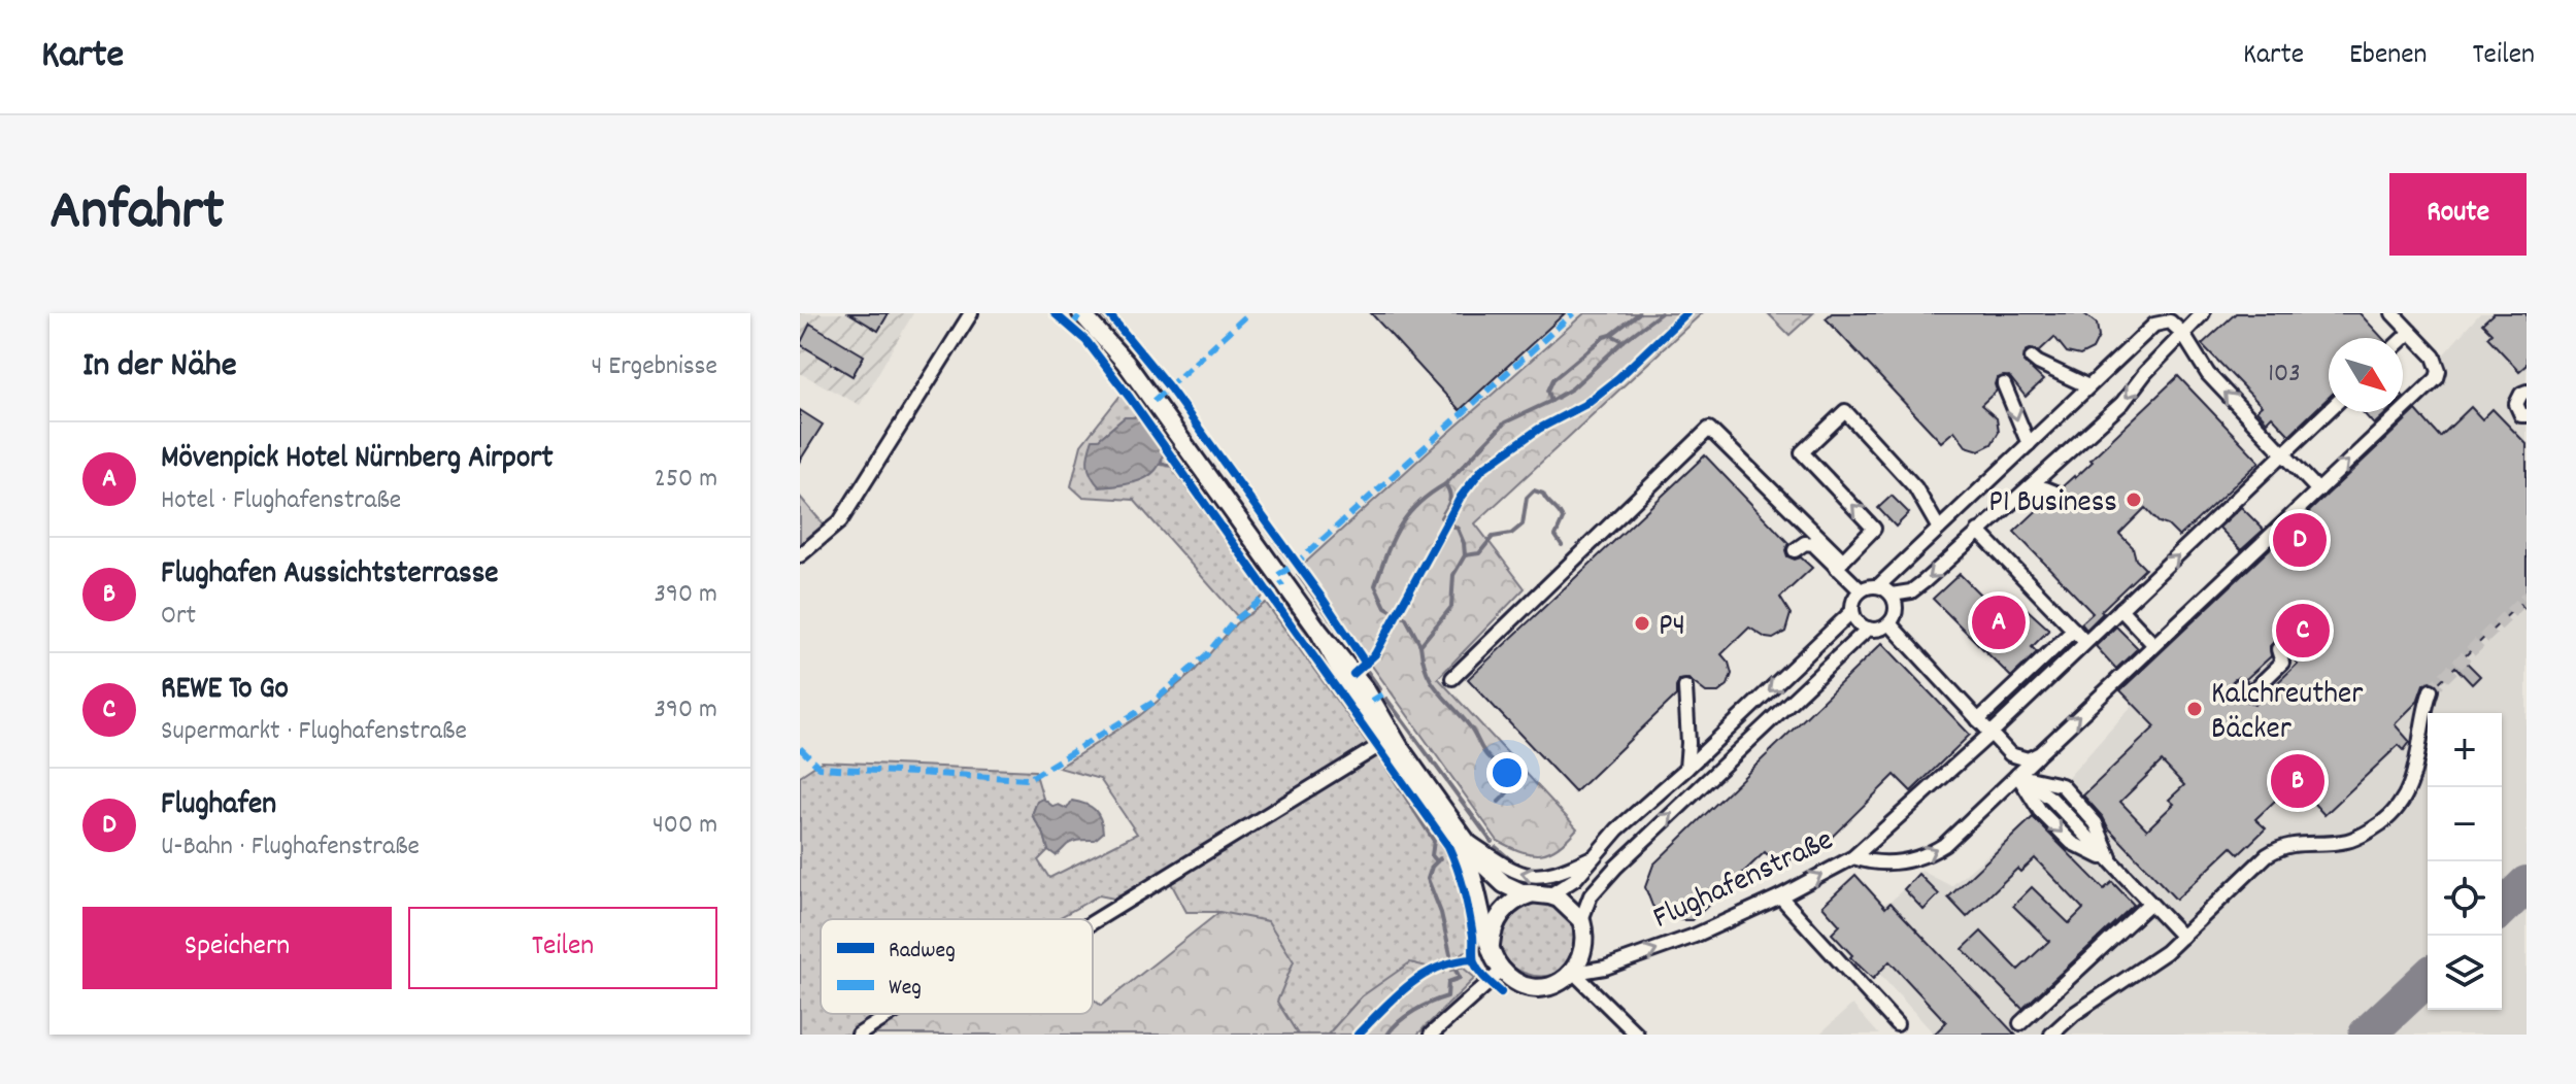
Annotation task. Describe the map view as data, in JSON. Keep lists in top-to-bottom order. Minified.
{"streets":{"main road":["Flughafenstraße"]},"places":["P1 Business","P4","Kalchreuther Bäcker"],"house_numbers":["103"],"legend":["Radweg","Weg"],"north":"bottom right","page":{"header":"Karte","nav":["Karte","Ebenen","Teilen"],"title":"Anfahrt","buttons":["Route",["Speichern","Teilen"]],"heading":["In der Nähe","4 Ergebnisse"],"list":[{"mark":"A","name":"Mövenpick Hotel Nürnberg Airport","note":"Hotel · Flughafenstraße","value":"250 m"},{"mark":"B","name":"Flughafen Aussichtsterrasse","note":"Ort","value":"390 m"},{"mark":"C","name":"REWE To Go","note":"Supermarkt · Flughafenstraße","value":"390 m"},{"mark":"D","name":"Flughafen","note":"U-Bahn · Flughafenstraße","value":"400 m"}],"pins":["D","A","C","B"],"map_buttons":["+","−"]}}
